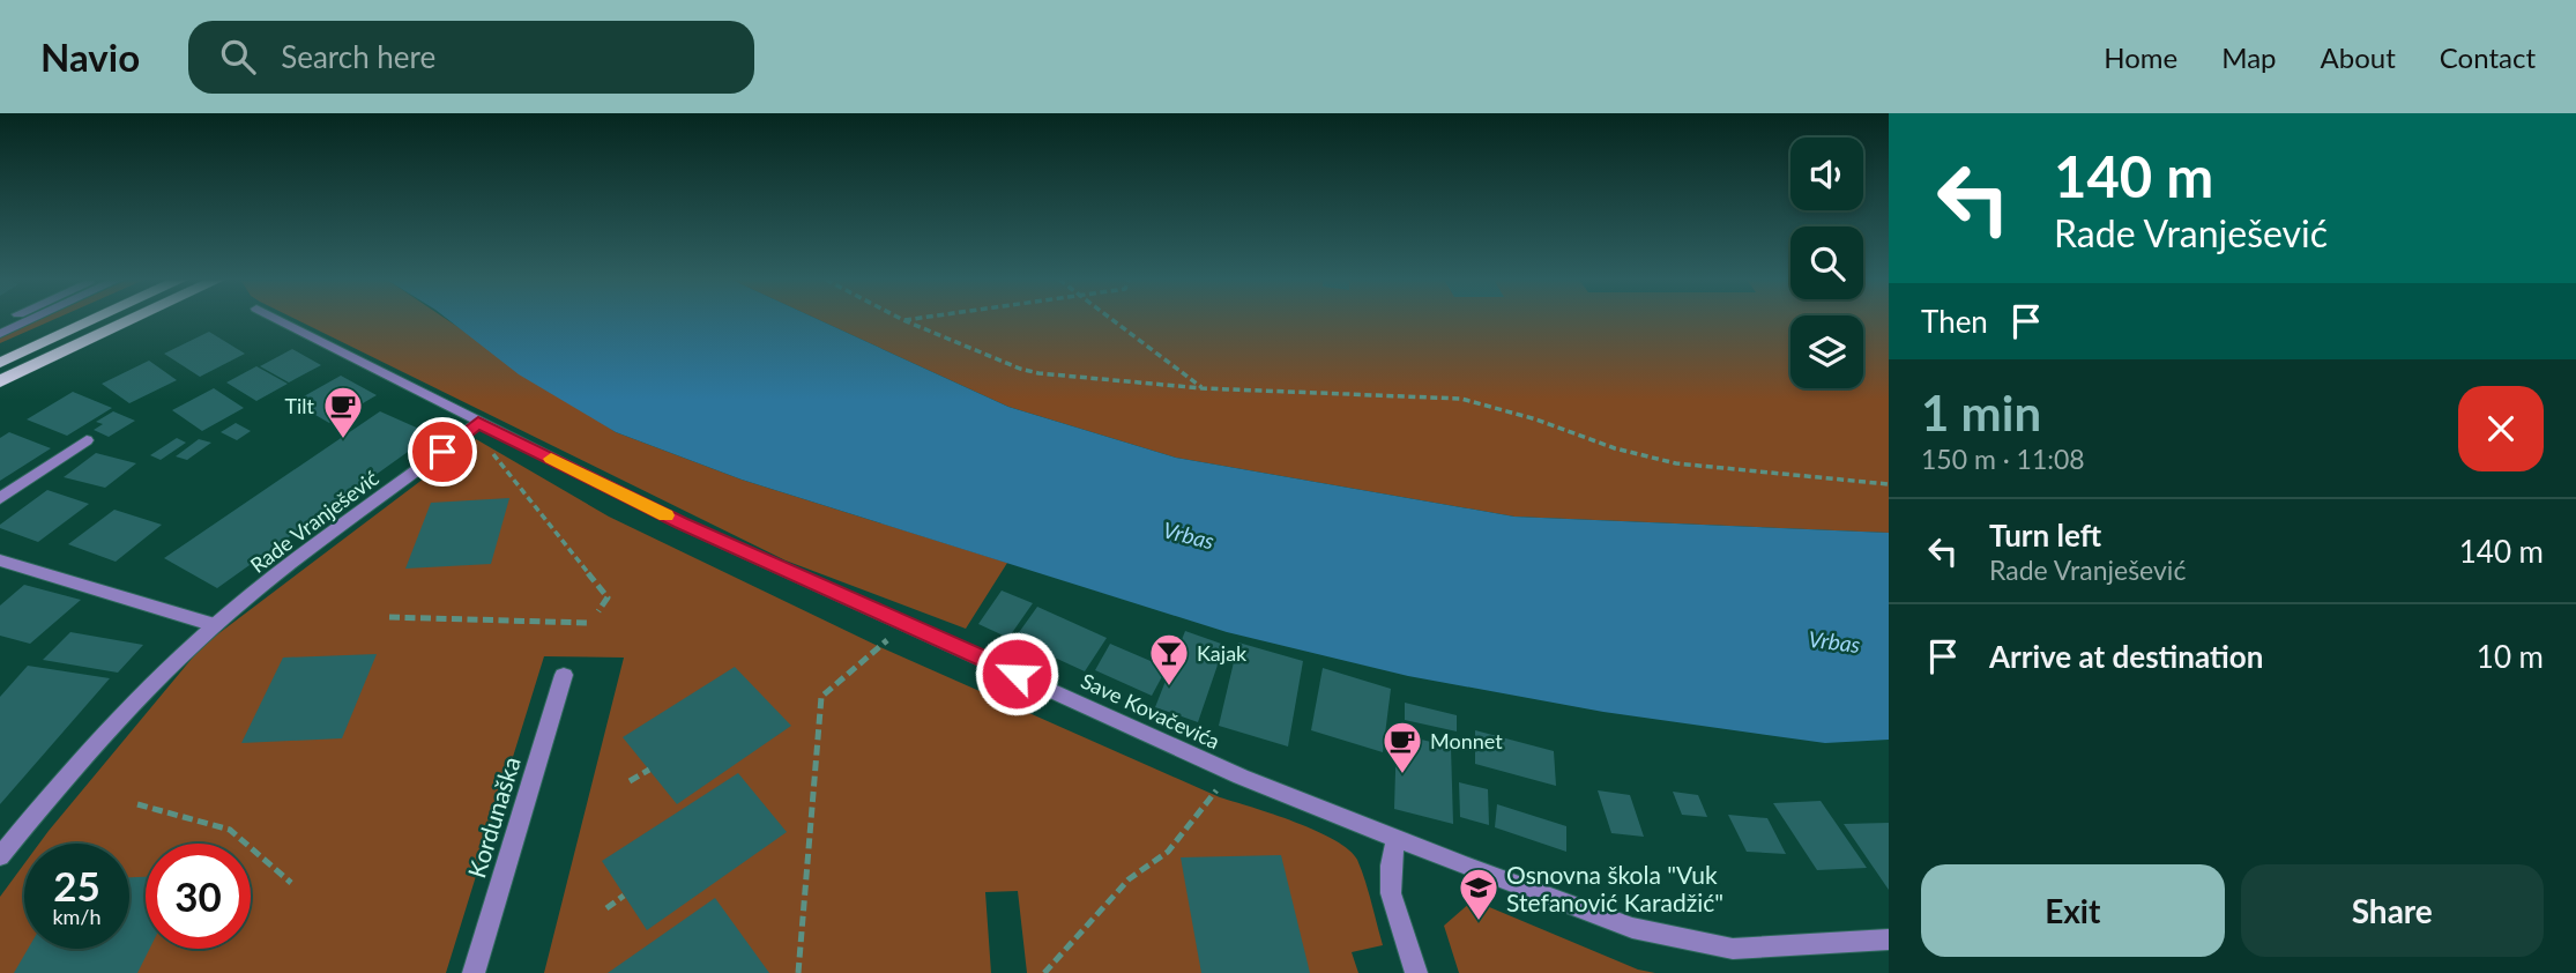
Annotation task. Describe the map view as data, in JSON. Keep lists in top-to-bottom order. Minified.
{"streets":{"street":["Rade Vranješević","Save Kovačevića","Kordunaška"]},"crossings":[["Rade Vranješević","Save Kovačevića"]],"water":["Vrbas"],"places":{"cafe":["Tilt","Monnet"],"bar":["Kajak"],"school or university":["Osnovna škola \"Vuk Stefanović Karadžić\""]},"page":{"header":"Navio","search":"Search here","nav":["Home","Map","About","Contact"],"turn":["140 m","Rade Vranješević"],"then":"Then","heading":["1 min","150 m · 11:08"],"list":[{"name":"Turn left","note":"Rade Vranješević","value":"140 m"},{"name":"Arrive at destination","value":"10 m"}],"speed":"25 km/h","limit":"30","buttons":["Exit","Share"]}}
